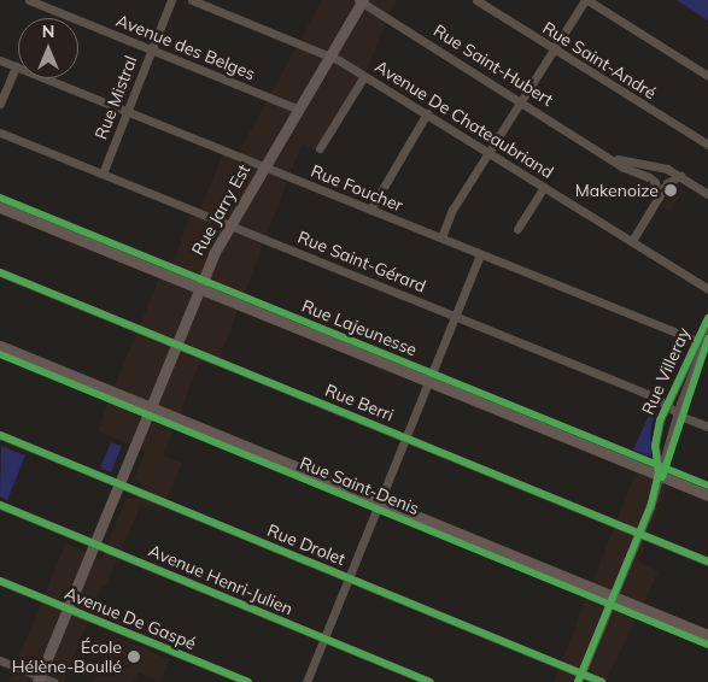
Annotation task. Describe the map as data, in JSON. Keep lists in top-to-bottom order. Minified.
{"streets":{"main road":["Rue Jarry Est","Rue Lajeunesse","Rue Saint-Denis"],"street":["Avenue des Belges","Rue Saint-André","Rue Saint-Hubert","Rue Mistral","Avenue De Chateaubriand","Rue Foucher","Rue Saint-Gérard","Rue Villeray","Rue Berri","Rue Drolet","Avenue Henri-Julien","Avenue De Gaspé"]},"crossings":[["Avenue des Belges","Rue Mistral"],["Avenue des Belges","Rue Jarry Est"],["Rue Saint-Hubert","Rue Jarry Est"],["Rue Mistral","Rue Foucher"],["Rue Mistral","Rue Saint-Gérard"],["Avenue De Chateaubriand","Rue Jarry Est"],["Rue Foucher","Rue Jarry Est"],["Rue Foucher","Rue Villeray"],["Rue Jarry Est","Rue Saint-Gérard"],["Rue Jarry Est","Rue Lajeunesse"],["Rue Jarry Est","Rue Berri"],["Rue Jarry Est","Rue Saint-Denis"],["Rue Jarry Est","Rue Drolet"],["Rue Jarry Est","Avenue Henri-Julien"],["Rue Jarry Est","Avenue De Gaspé"],["Rue Saint-Gérard","Rue Villeray"],["Rue Lajeunesse","Rue Villeray"],["Rue Villeray","Rue Berri"],["Rue Villeray","Rue Saint-Denis"],["Rue Villeray","Rue Drolet"]],"places":["Makenoize","École Hélène-Boullé"],"north":"top"}
